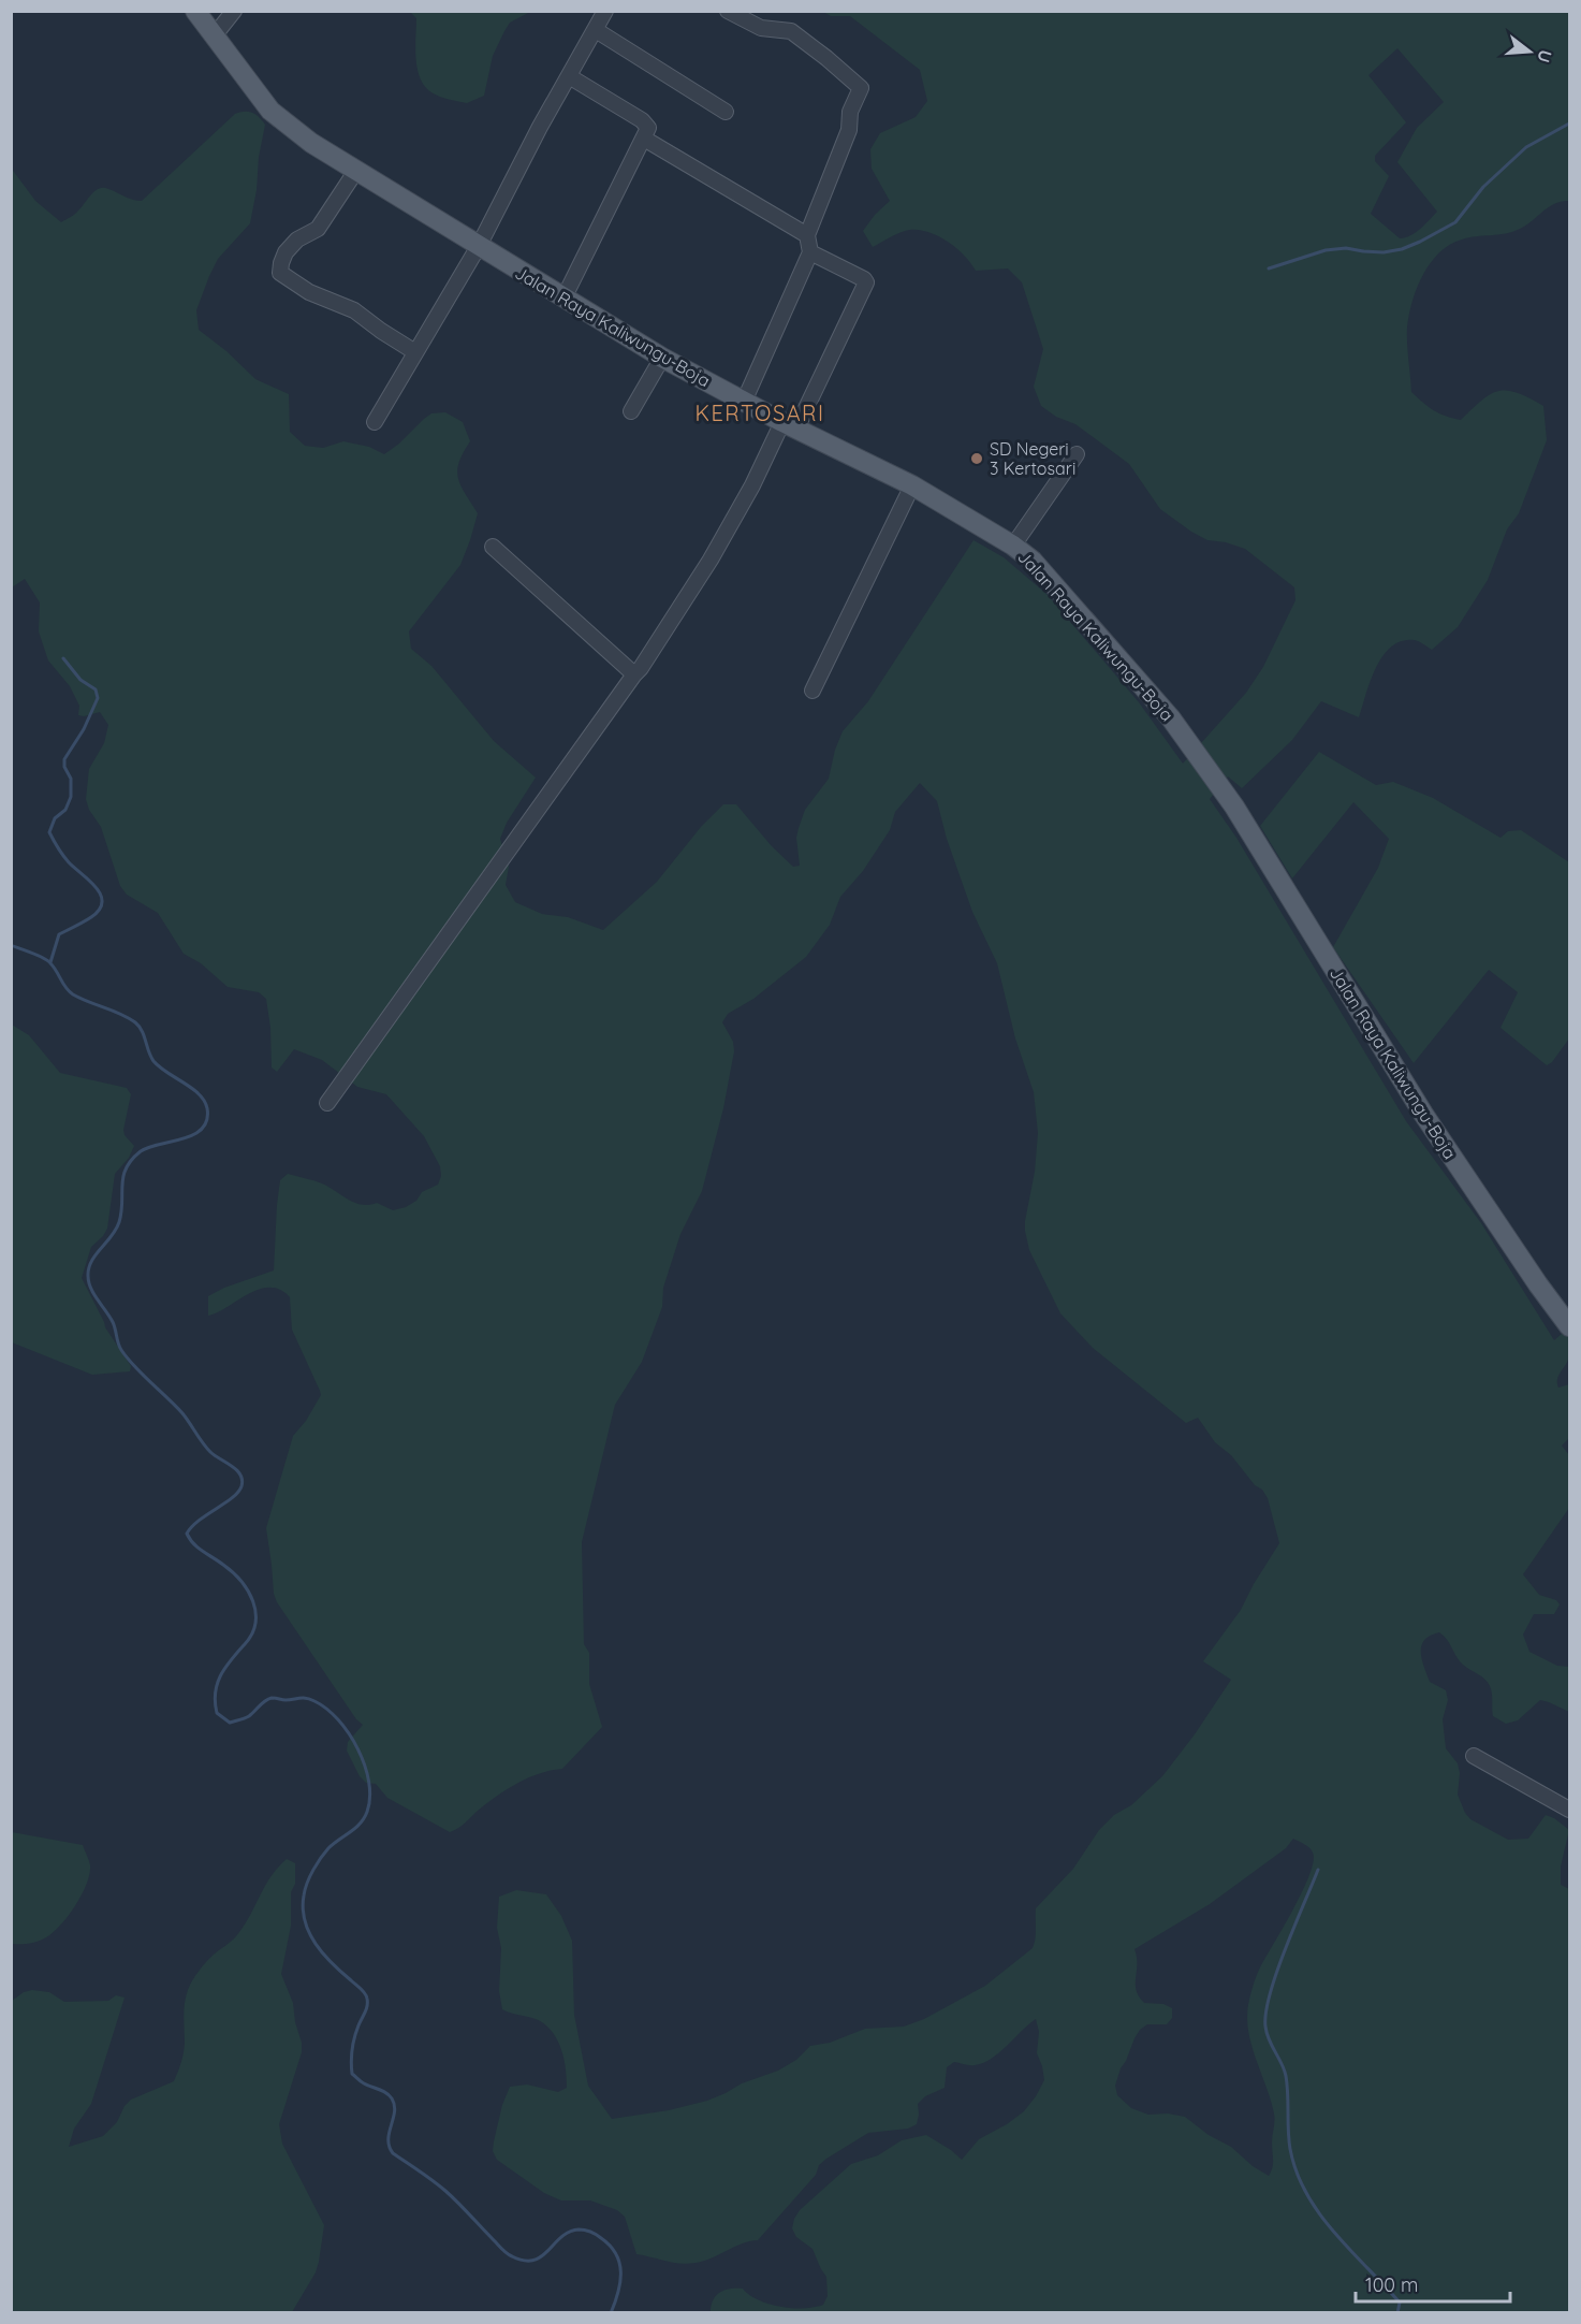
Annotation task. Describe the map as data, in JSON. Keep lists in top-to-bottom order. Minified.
{"streets":{"main road":["Jalan Raya Kaliwungu-Boja"]},"districts":["KERTOSARI"],"places":["SD Negeri 3 Kertosari"],"scale_bar":"100 m","north":"right"}
